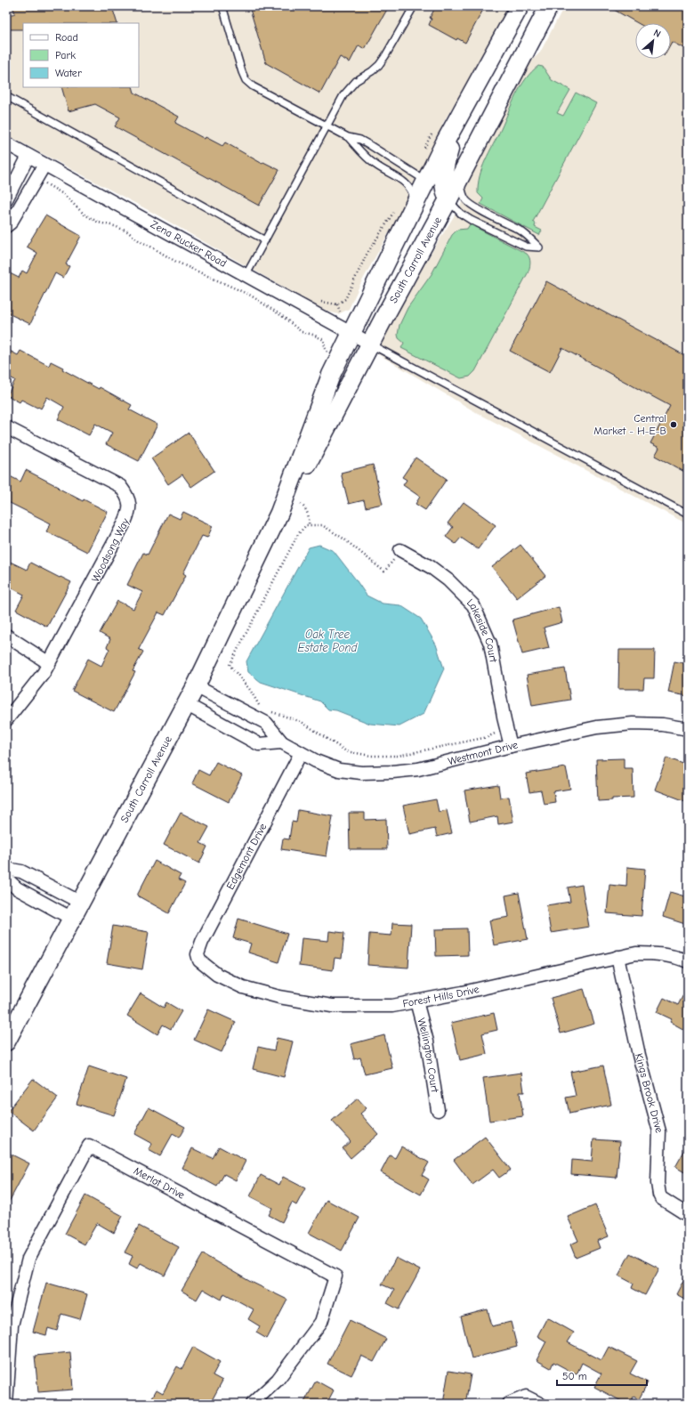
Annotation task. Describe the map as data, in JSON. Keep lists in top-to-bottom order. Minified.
{"streets":{"main road":["South Carroll Avenue"],"street":["Zena Rucker Road","Woodsong Way","Lakeside Court","Westmont Drive","Edgemont Drive","Forest Hills Drive","Wellington Court","Kings Brook Drive","Merlot Drive"]},"crossings":[["Zena Rucker Road","South Carroll Avenue"],["South Carroll Avenue","Westmont Drive"],["Lakeside Court","Westmont Drive"],["Westmont Drive","Edgemont Drive"],["Edgemont Drive","Forest Hills Drive"],["Forest Hills Drive","Wellington Court"],["Forest Hills Drive","Kings Brook Drive"]],"water":["Oak Tree Estate Pond"],"places":["Central Market - H-E-B"],"legend":["Road","Park","Water"],"scale_bar":"50 m","north":"top right"}
